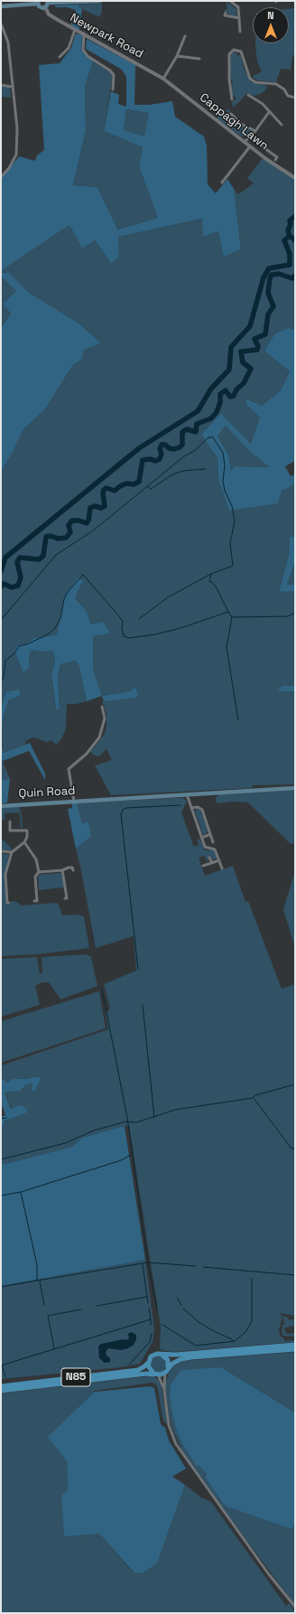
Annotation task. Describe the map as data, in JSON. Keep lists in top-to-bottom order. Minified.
{"streets":{"main road":["Quin Road","N85"],"street":["Newpark Road","Cappagh Lawn"]},"crossings":[["Newpark Road","Cappagh Lawn"]],"north":"top"}
